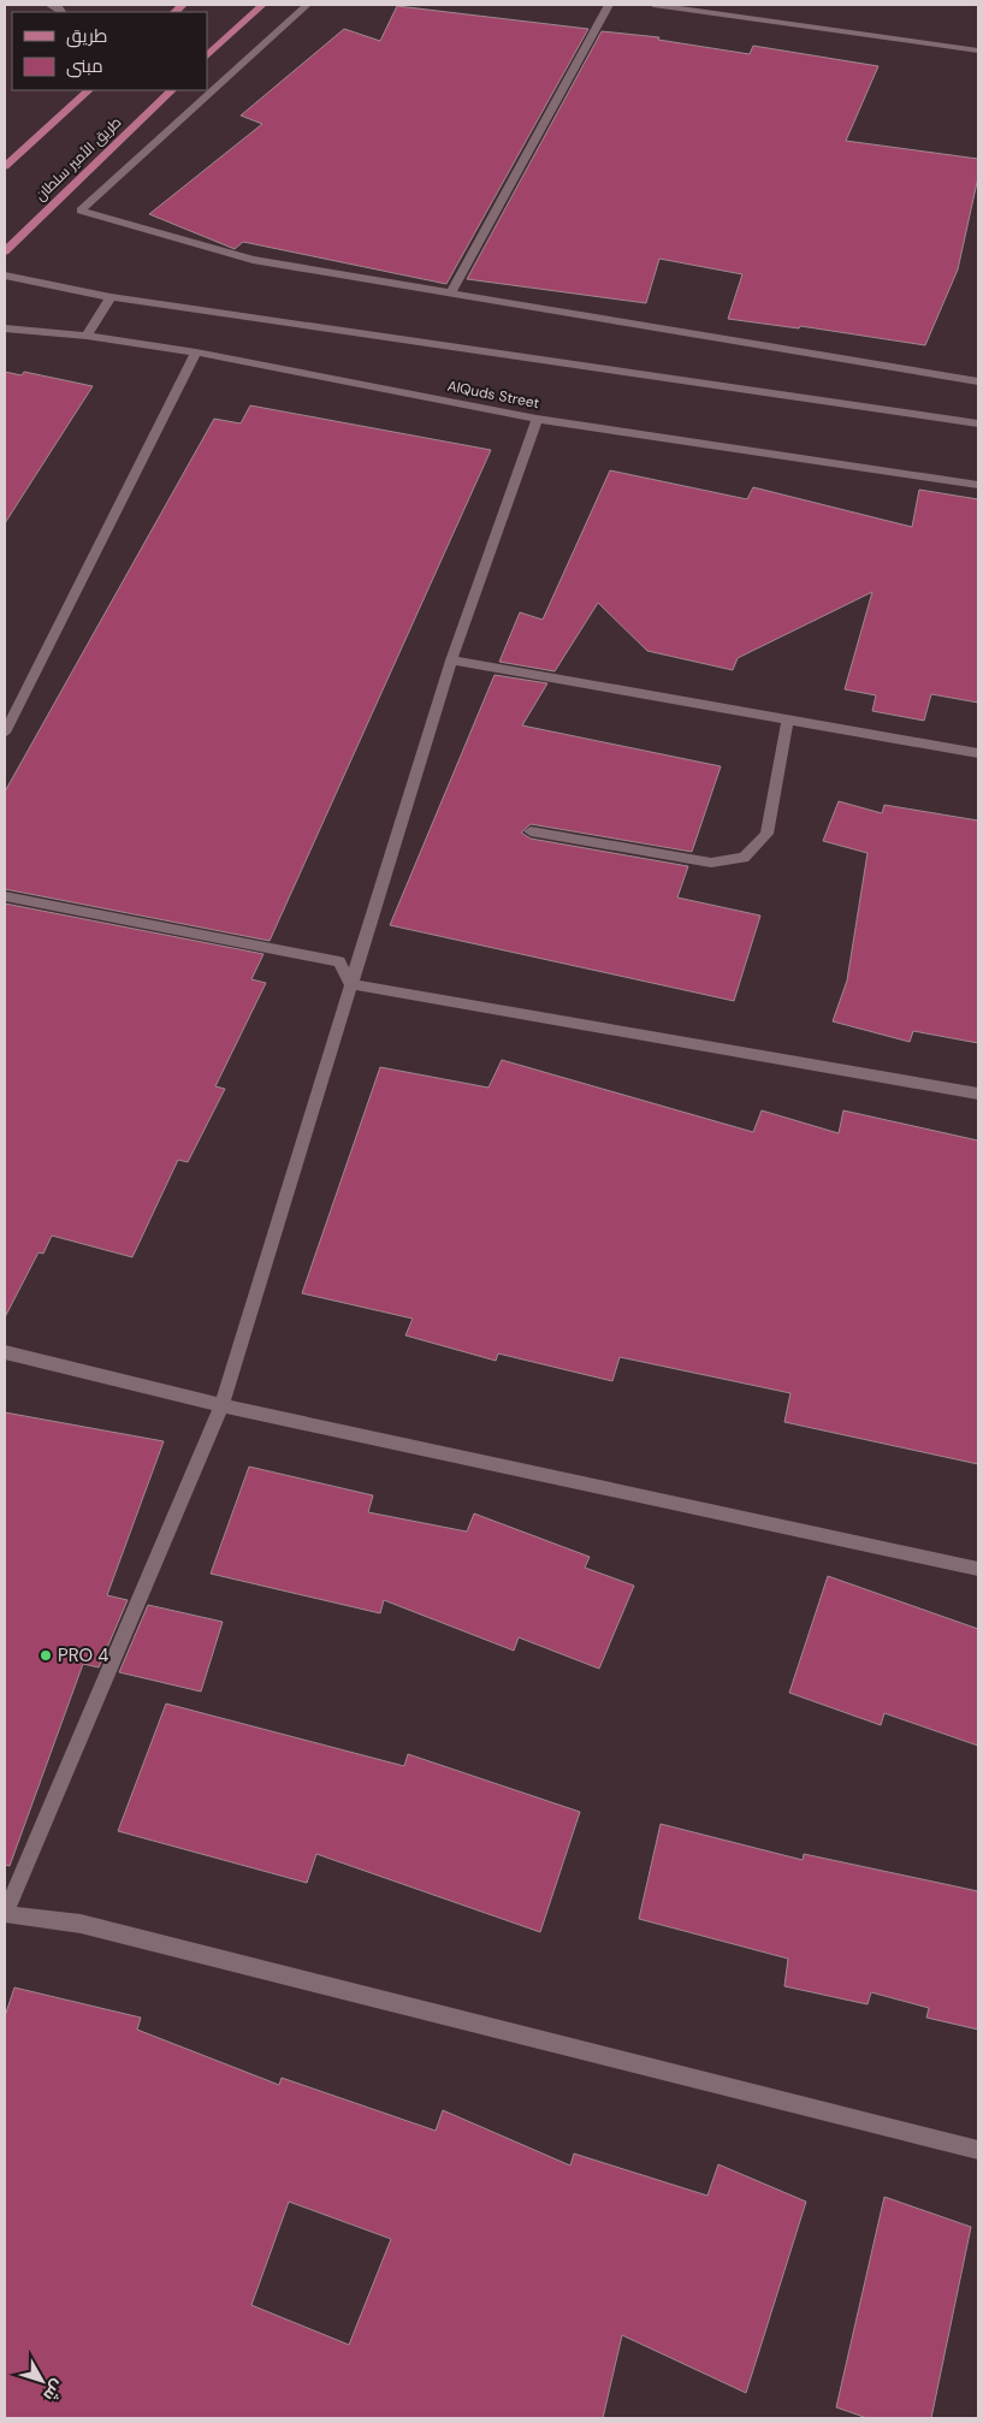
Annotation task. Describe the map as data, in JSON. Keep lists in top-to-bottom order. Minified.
{"streets":{"main road":["طريق الأمير سلطان"],"street":["AlQuds Street"]},"places":["PRO 4"],"legend":["طريق","مبنى"],"north":"bottom right"}
